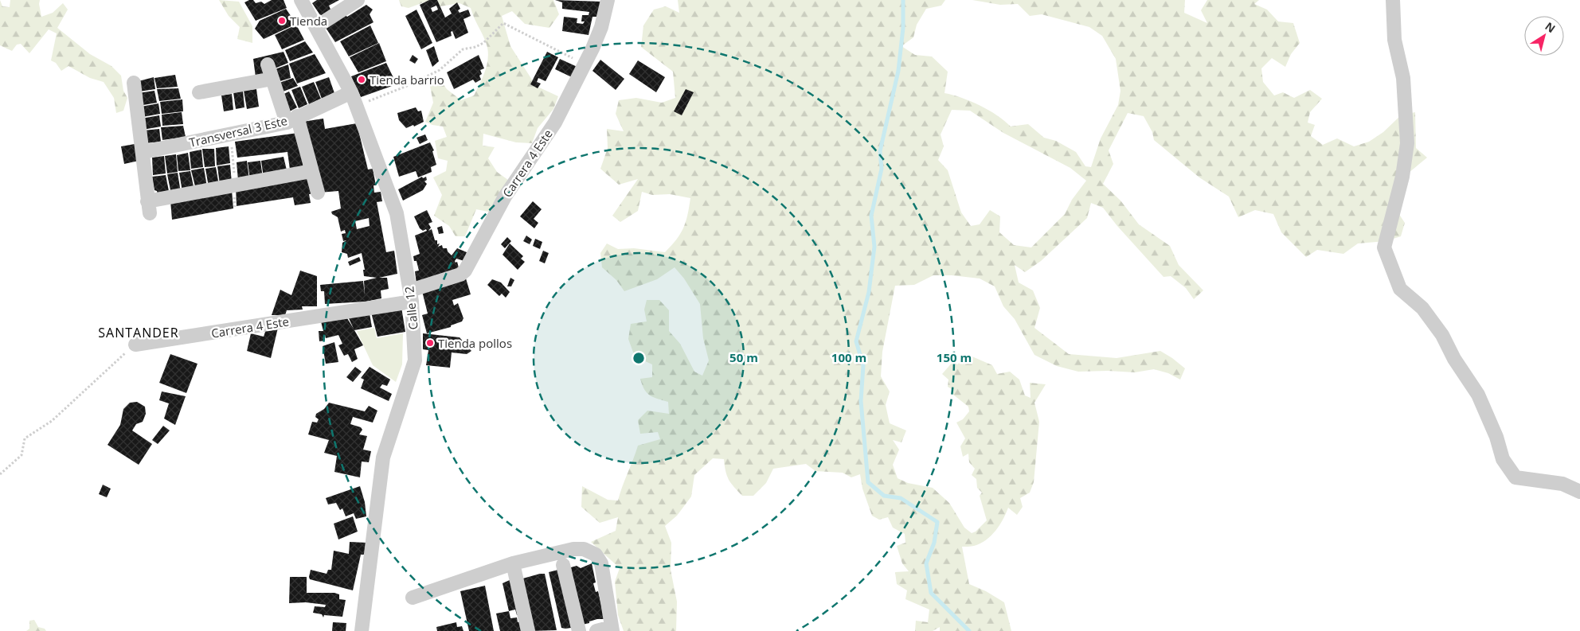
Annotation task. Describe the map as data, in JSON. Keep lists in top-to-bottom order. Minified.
{"streets":{"street":["Transversal 3 Este","Carrera 4 Este","Calle 12"]},"crossings":[["Transversal 3 Este","Calle 12"],["Carrera 4 Este","Calle 12"]],"districts":["SANTANDER"],"places":["Tienda","Tienda barrio","Tienda pollos"],"north":"top right","rings":["50 m","100 m","150 m"]}
